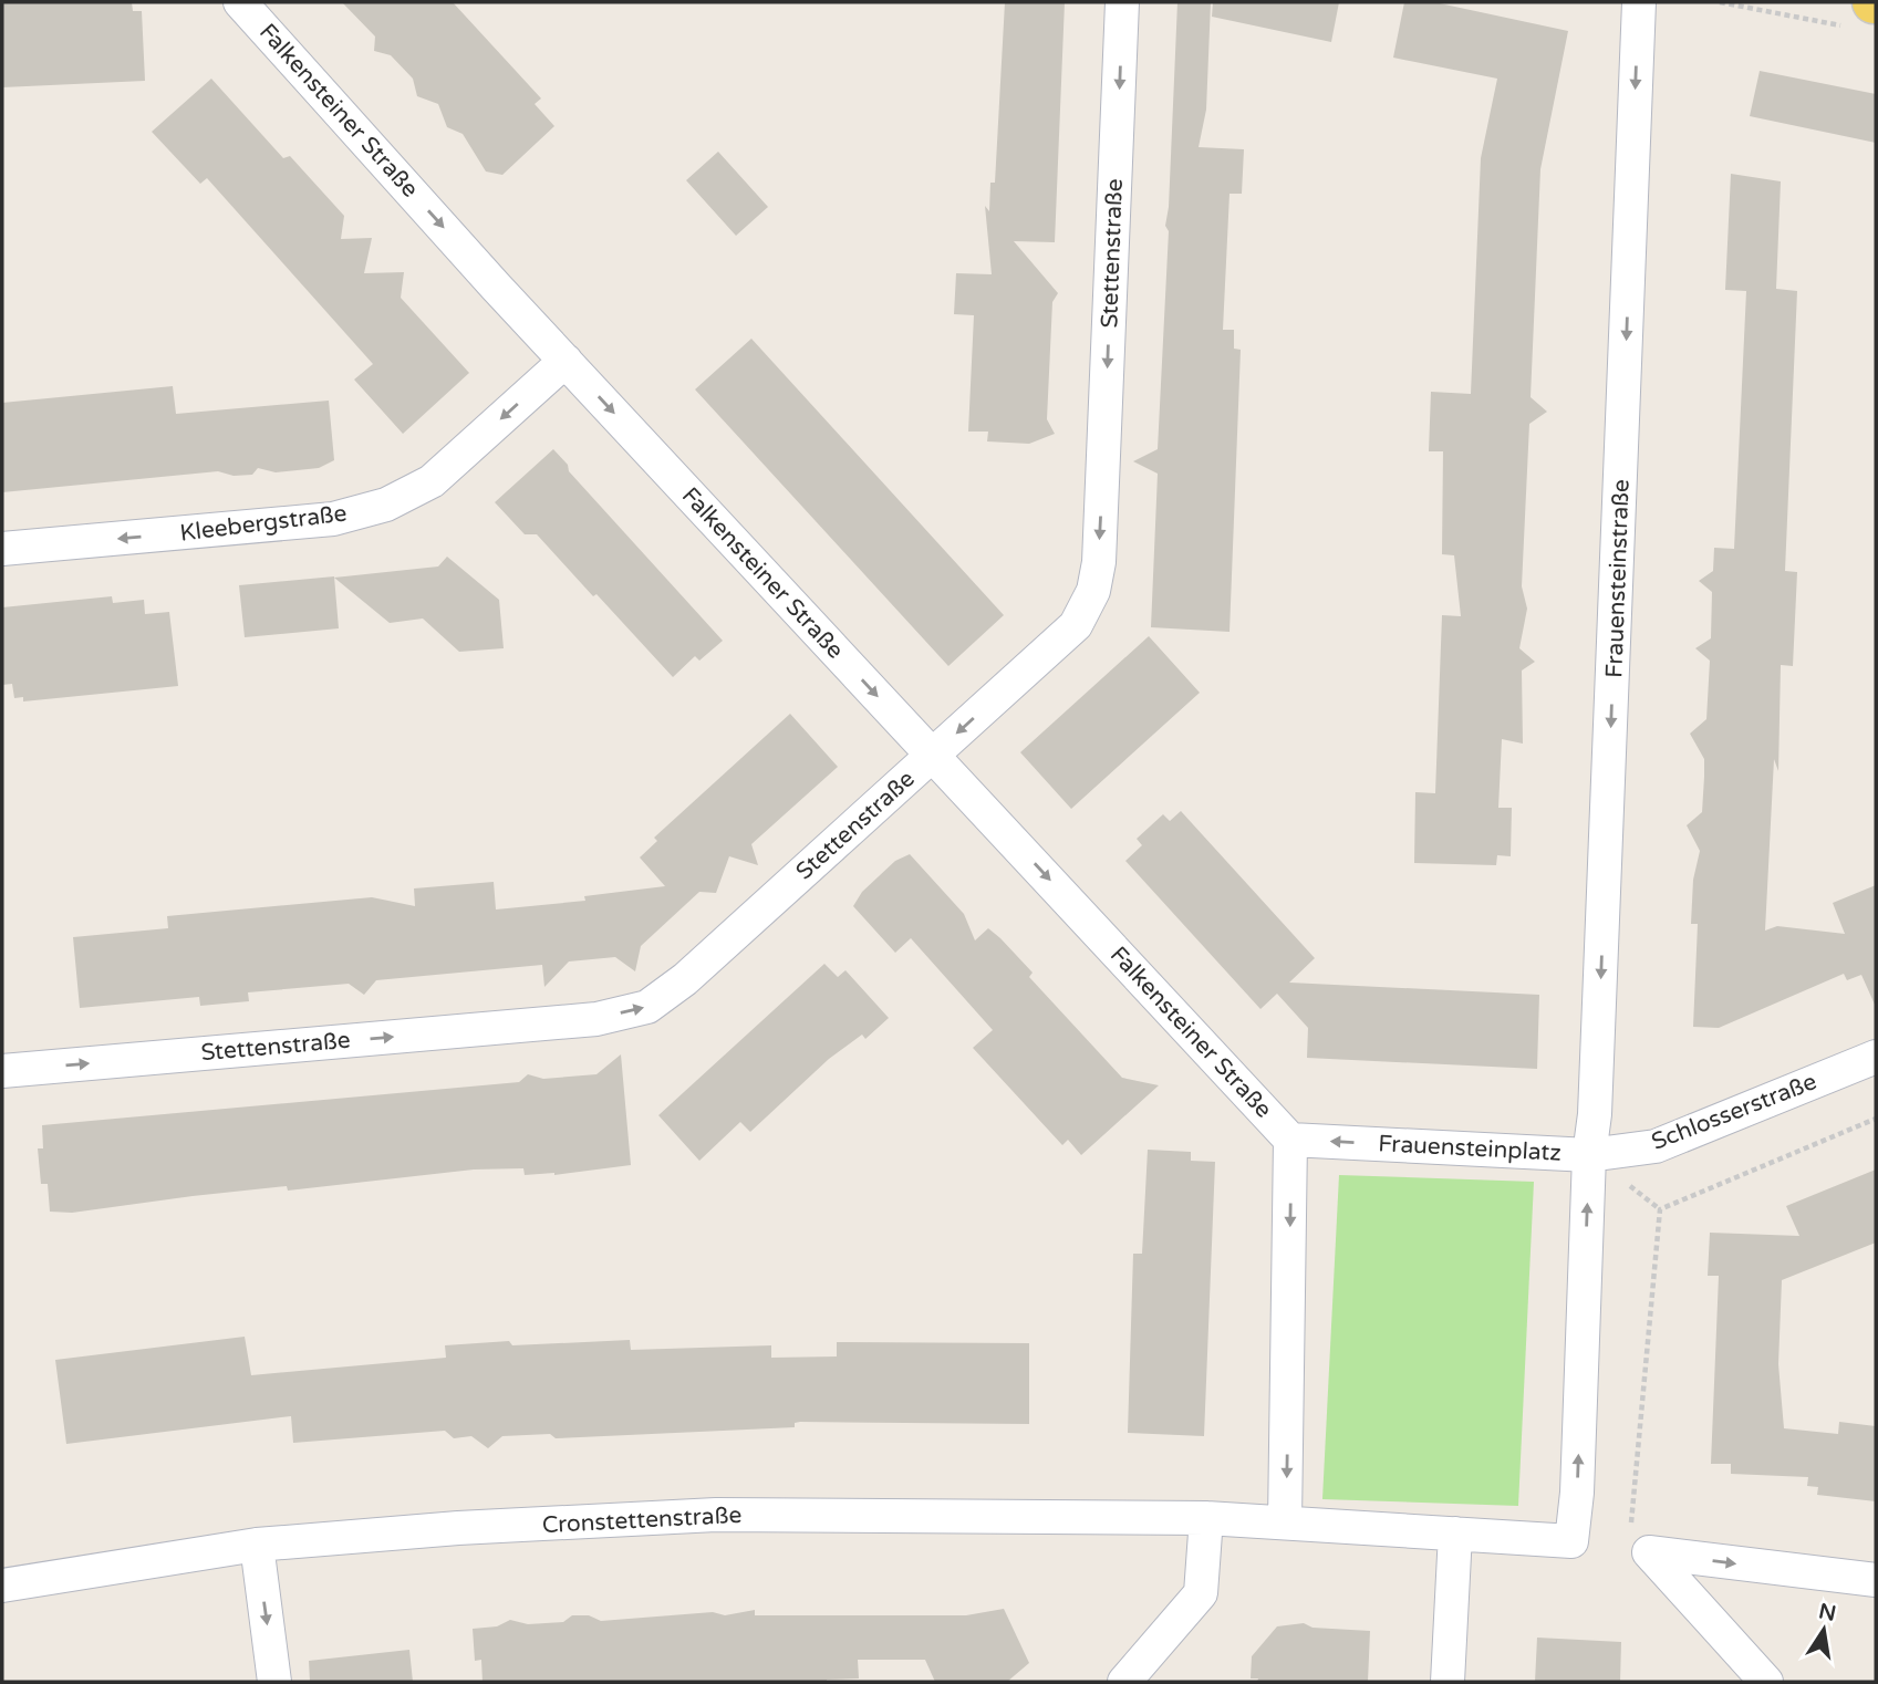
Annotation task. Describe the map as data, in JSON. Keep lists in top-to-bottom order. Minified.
{"streets":{"street":["Falkensteiner Straße","Stettenstraße","Kleebergstraße","Frauensteinstraße","Schlosserstraße","Frauensteinplatz","Cronstettenstraße"]},"crossings":[["Falkensteiner Straße","Stettenstraße"],["Falkensteiner Straße","Kleebergstraße"],["Falkensteiner Straße","Frauensteinplatz"],["Frauensteinstraße","Schlosserstraße"],["Frauensteinstraße","Frauensteinplatz"],["Schlosserstraße","Frauensteinplatz"],["Frauensteinplatz","Cronstettenstraße"]],"one_way":["Falkensteiner Straße","Kleebergstraße","Frauensteinstraße"],"north":"top"}
